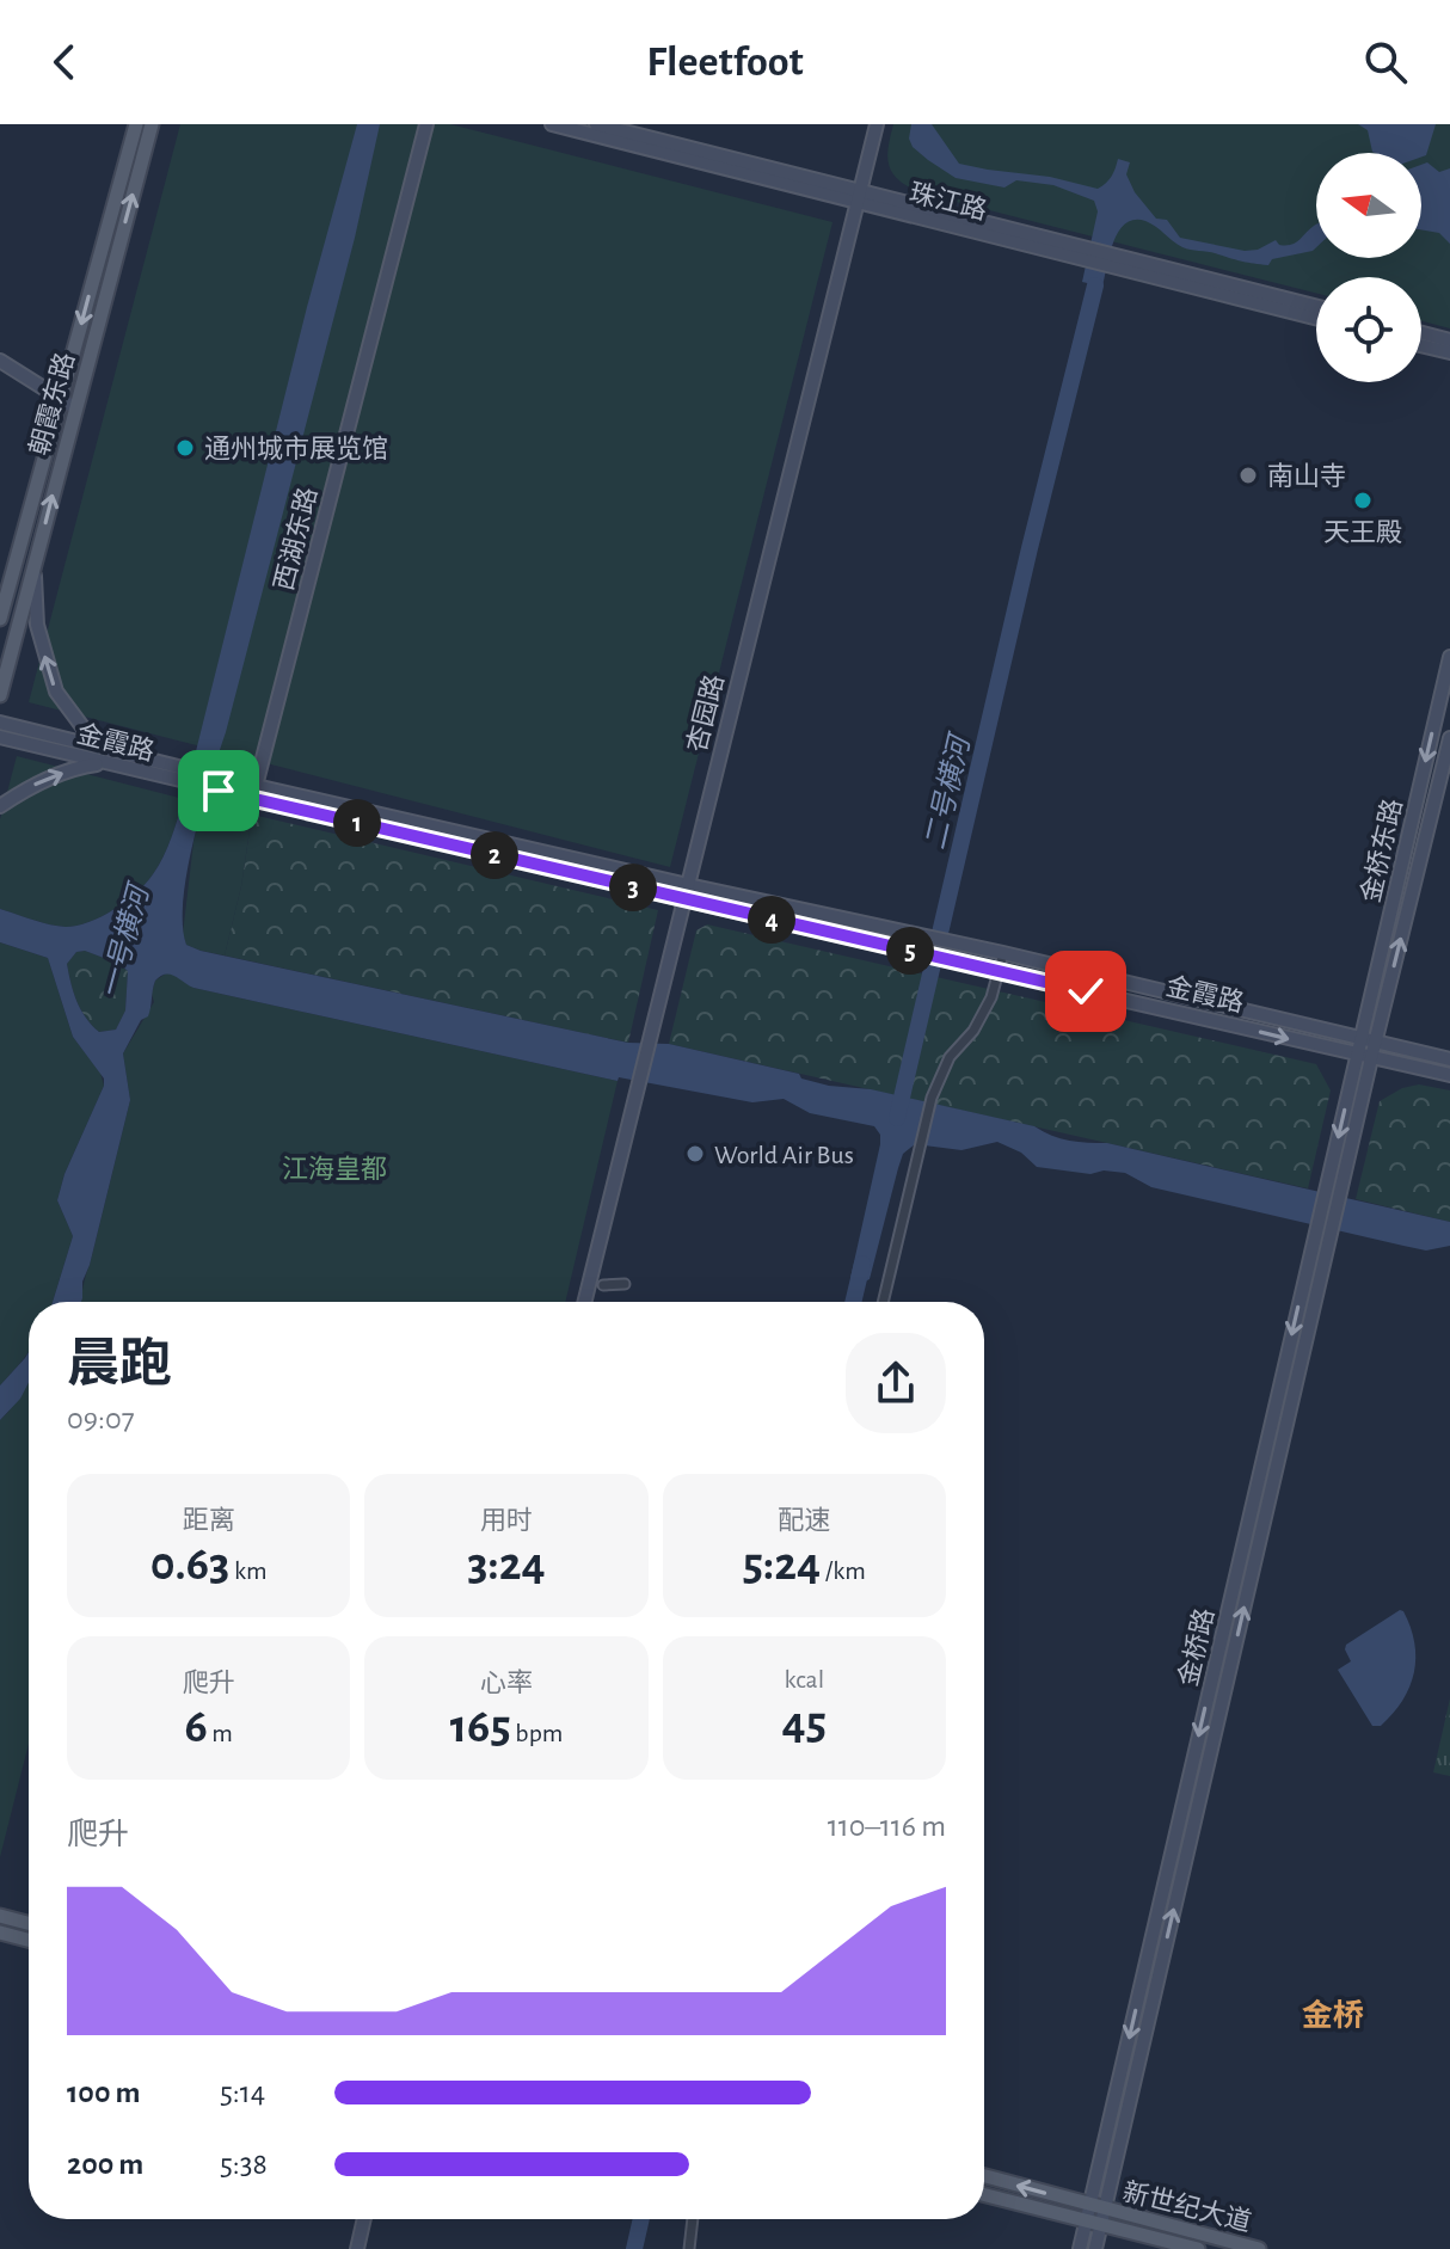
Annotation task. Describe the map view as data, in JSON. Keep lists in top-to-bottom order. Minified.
{"streets":{"main road":["朝霞东路","新世纪大道"],"street":["珠江路","西湖东路","杏园路","金霞路","金桥东路","金桥路"]},"crossings":[["珠江路","杏园路"],["西湖东路","金霞路"],["杏园路","金霞路"],["金霞路","金桥东路"],["金霞路","金桥路"],["金桥东路","金桥路"],["金桥路","新世纪大道"]],"districts":["金桥"],"water":["二号横河","一号横河"],"parks":["江海皇都"],"places":["通州城市展览馆","南山寺","天王殿","World Air Bus"],"north":"left","page":{"header":"Fleetfoot","pins":["1","2","3","4","5"],"heading":["晨跑","09:07"],"stats":[["距离","0.63 km"],["用时","3:24"],["配速","5:24 /km"],["爬升","6 m"],["心率","165 bpm"],["kcal","45"]],"chart":["爬升","110–116 m"],"list":[{"name":"100 m","note":"5:14"},{"name":"200 m","note":"5:38"}]}}
